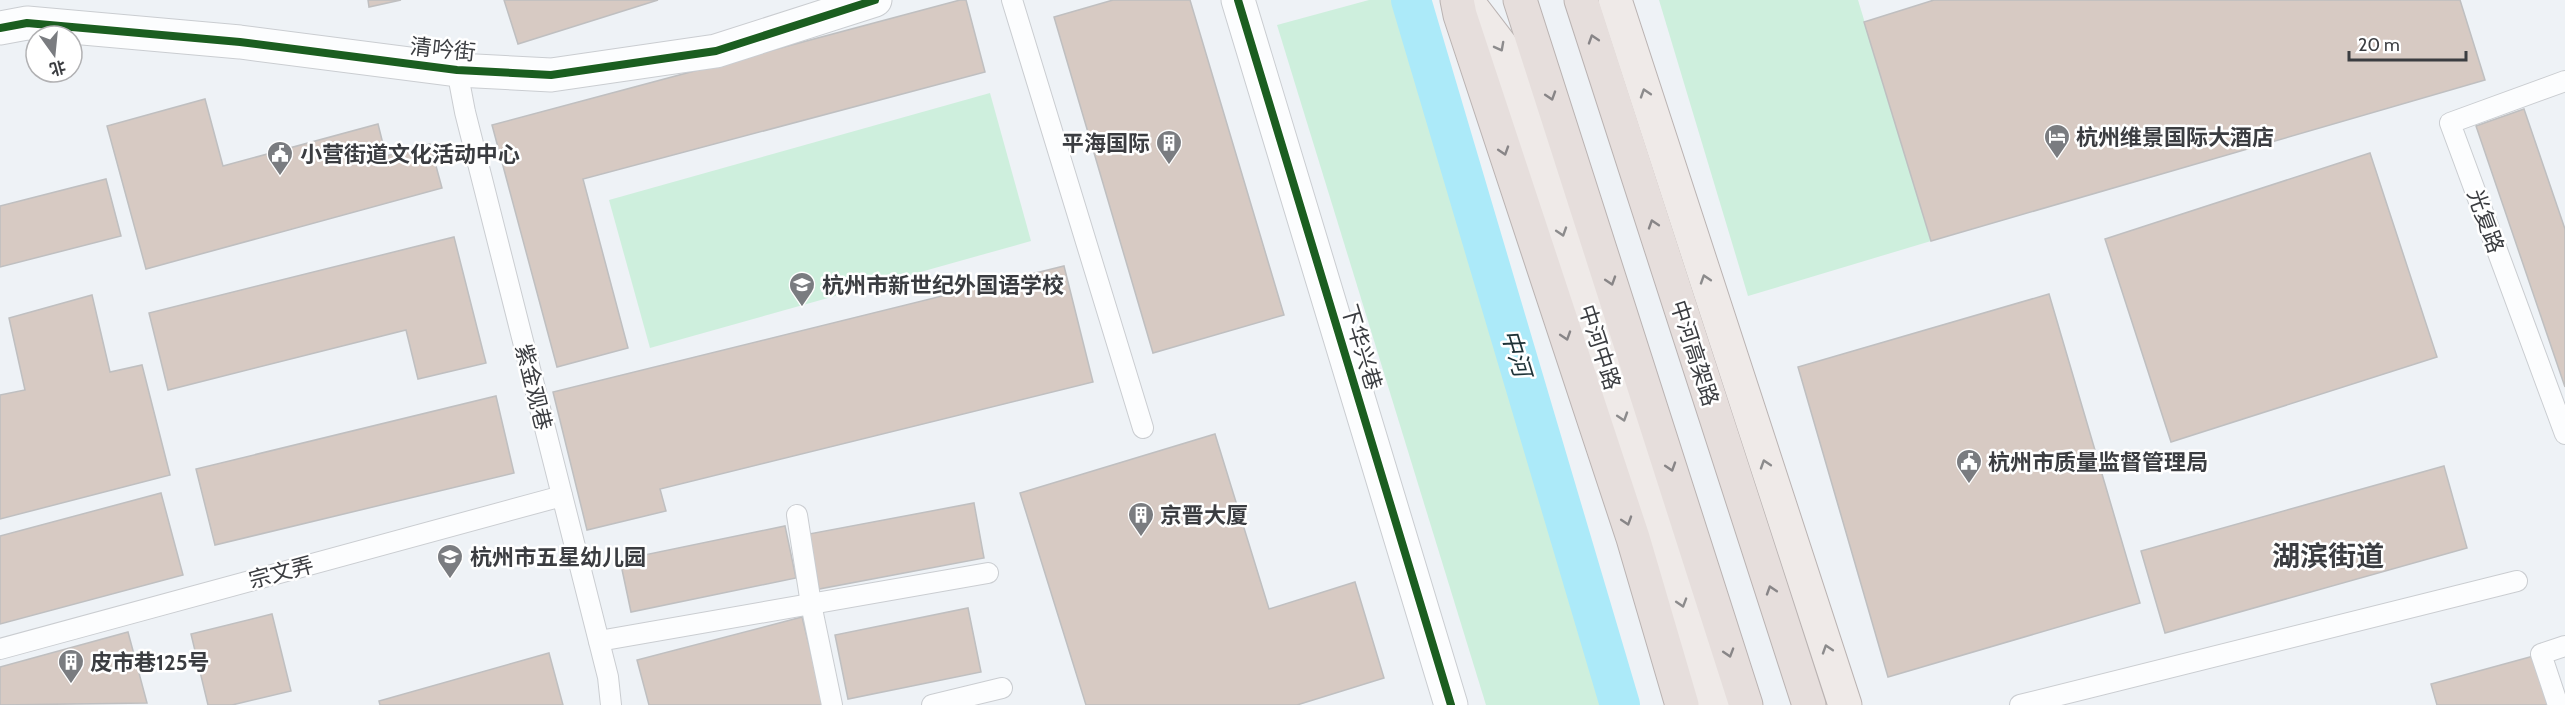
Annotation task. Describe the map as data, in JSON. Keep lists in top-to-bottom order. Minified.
{"streets":{"highway":["中河高架路"],"main road":["中河中路"],"street":["清吟街","下华兴巷"],"lane":["光复路","紫金观巷","宗文弄"]},"crossings":[["清吟街","紫金观巷"],["紫金观巷","宗文弄"]],"districts":["湖滨街道"],"water":["中河"],"places":{"hotel":["杭州维景国际大酒店"],"building":["平海国际","京晋大厦","皮市巷125号"],"public building":["小营街道文化活动中心","杭州市质量监督管理局"],"school or university":["杭州市新世纪外国语学校","杭州市五星幼儿园"]},"scale_bar":"20 m","north":"bottom"}
